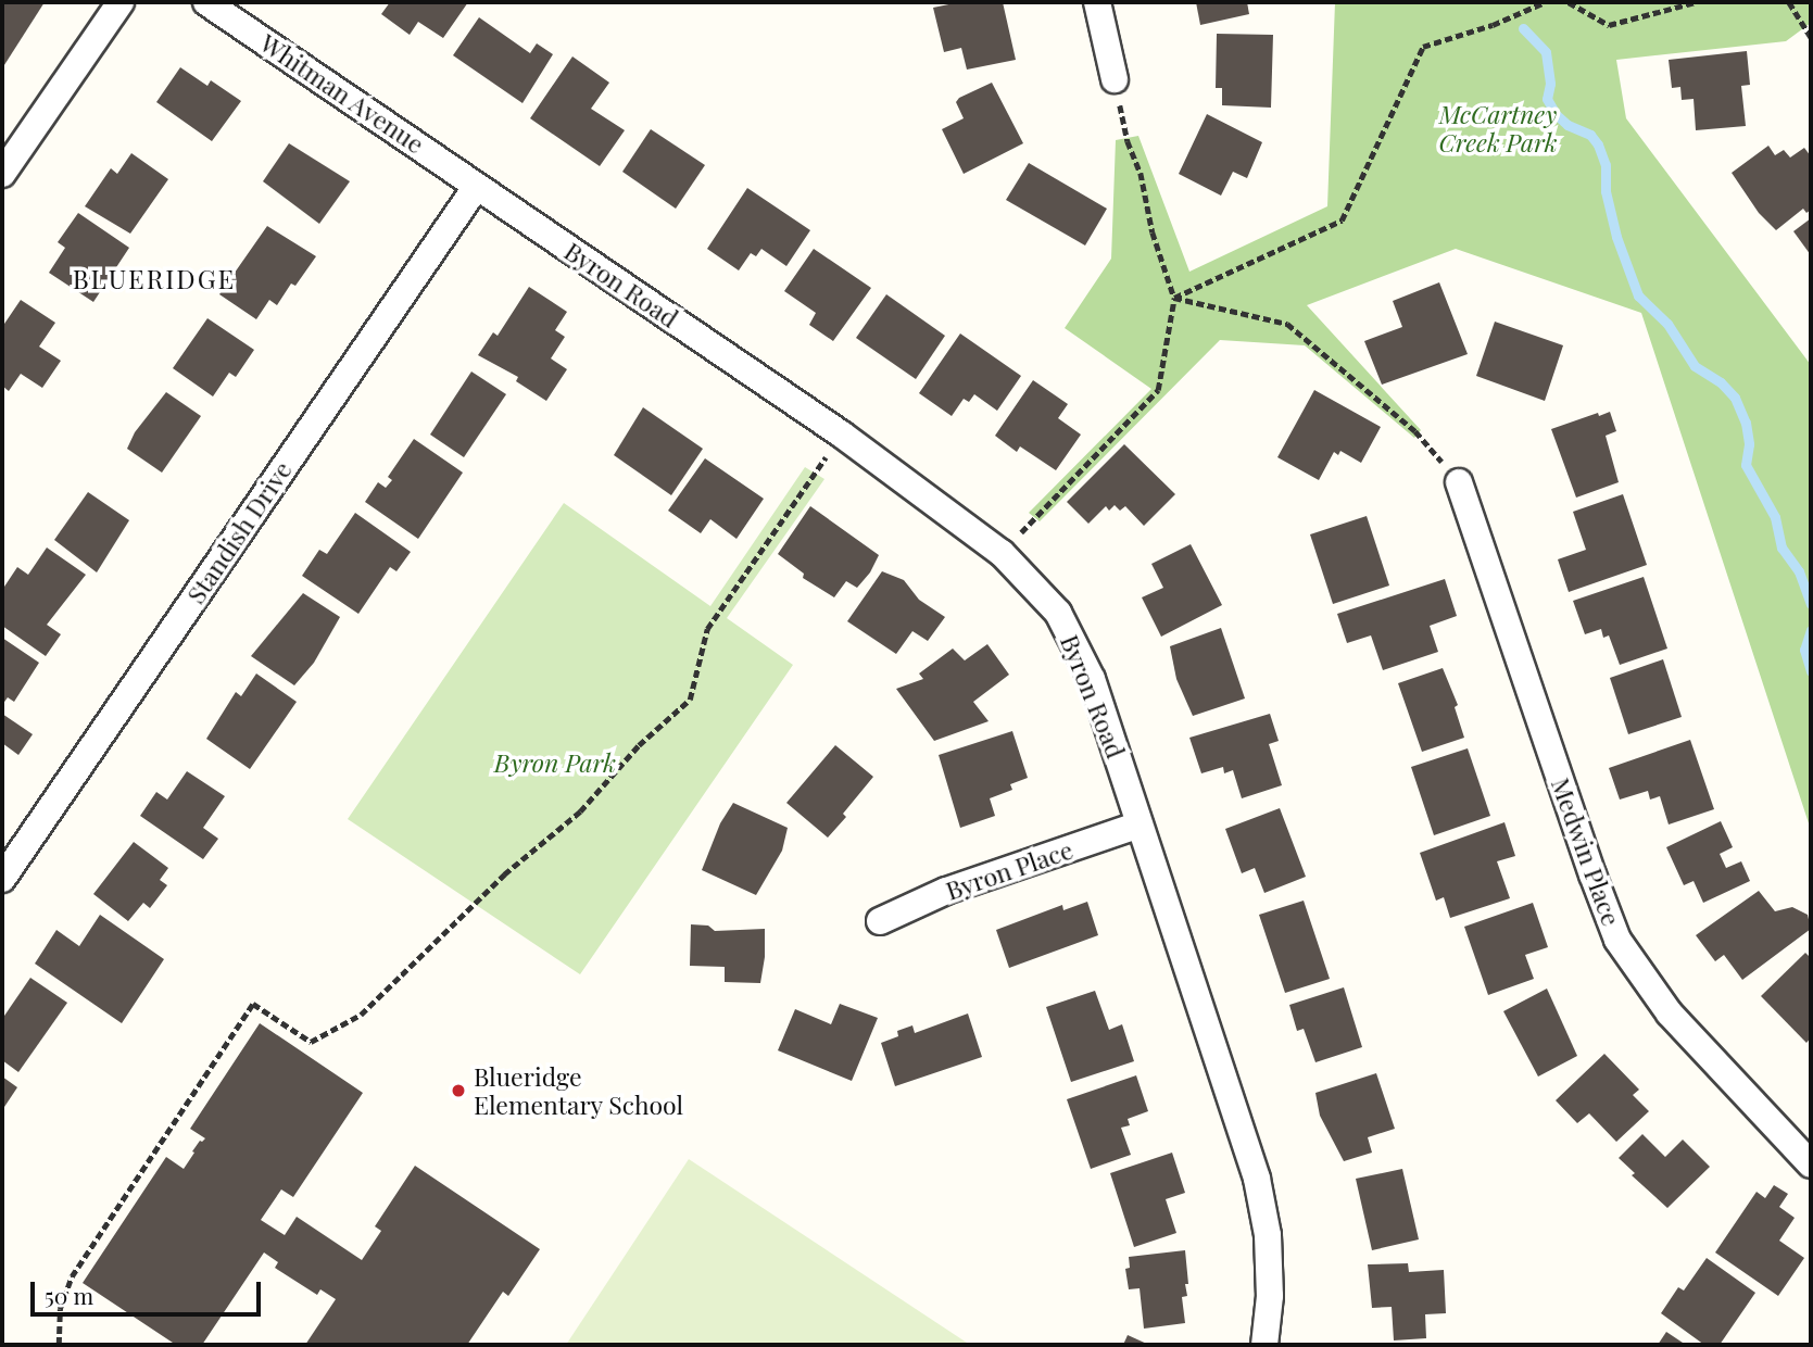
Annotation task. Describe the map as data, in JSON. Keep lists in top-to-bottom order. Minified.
{"streets":{"street":["Whitman Avenue","Byron Road","Standish Drive","Medwin Place","Byron Place"]},"crossings":[["Whitman Avenue","Byron Road"],["Whitman Avenue","Standish Drive"],["Byron Road","Standish Drive"],["Byron Road","Byron Place"]],"districts":["BLUERIDGE"],"parks":["McCartney Creek Park","Byron Park"],"places":["Blueridge Elementary School"],"scale_bar":"50 m"}
